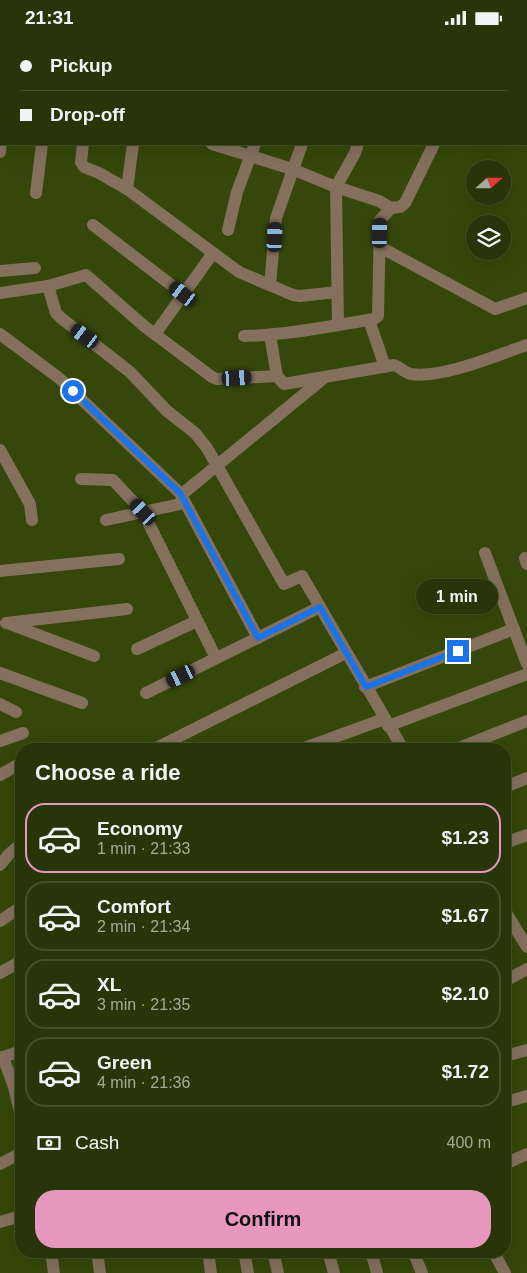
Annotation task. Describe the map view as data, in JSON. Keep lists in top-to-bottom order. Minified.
{"north":"right","page":{"status":"21:31","banner":["Pickup","Drop-off"],"bubble":"1 min","heading":"Choose a ride","list":[{"name":"Economy","note":"1 min · 21:33","value":"$1.23"},{"name":"Comfort","note":"2 min · 21:34","value":"$1.67"},{"name":"XL","note":"3 min · 21:35","value":"$2.10"},{"name":"Green","note":"4 min · 21:36","value":"$1.72"}],"pay":["Cash","400 m"],"buttons":"Confirm"}}
